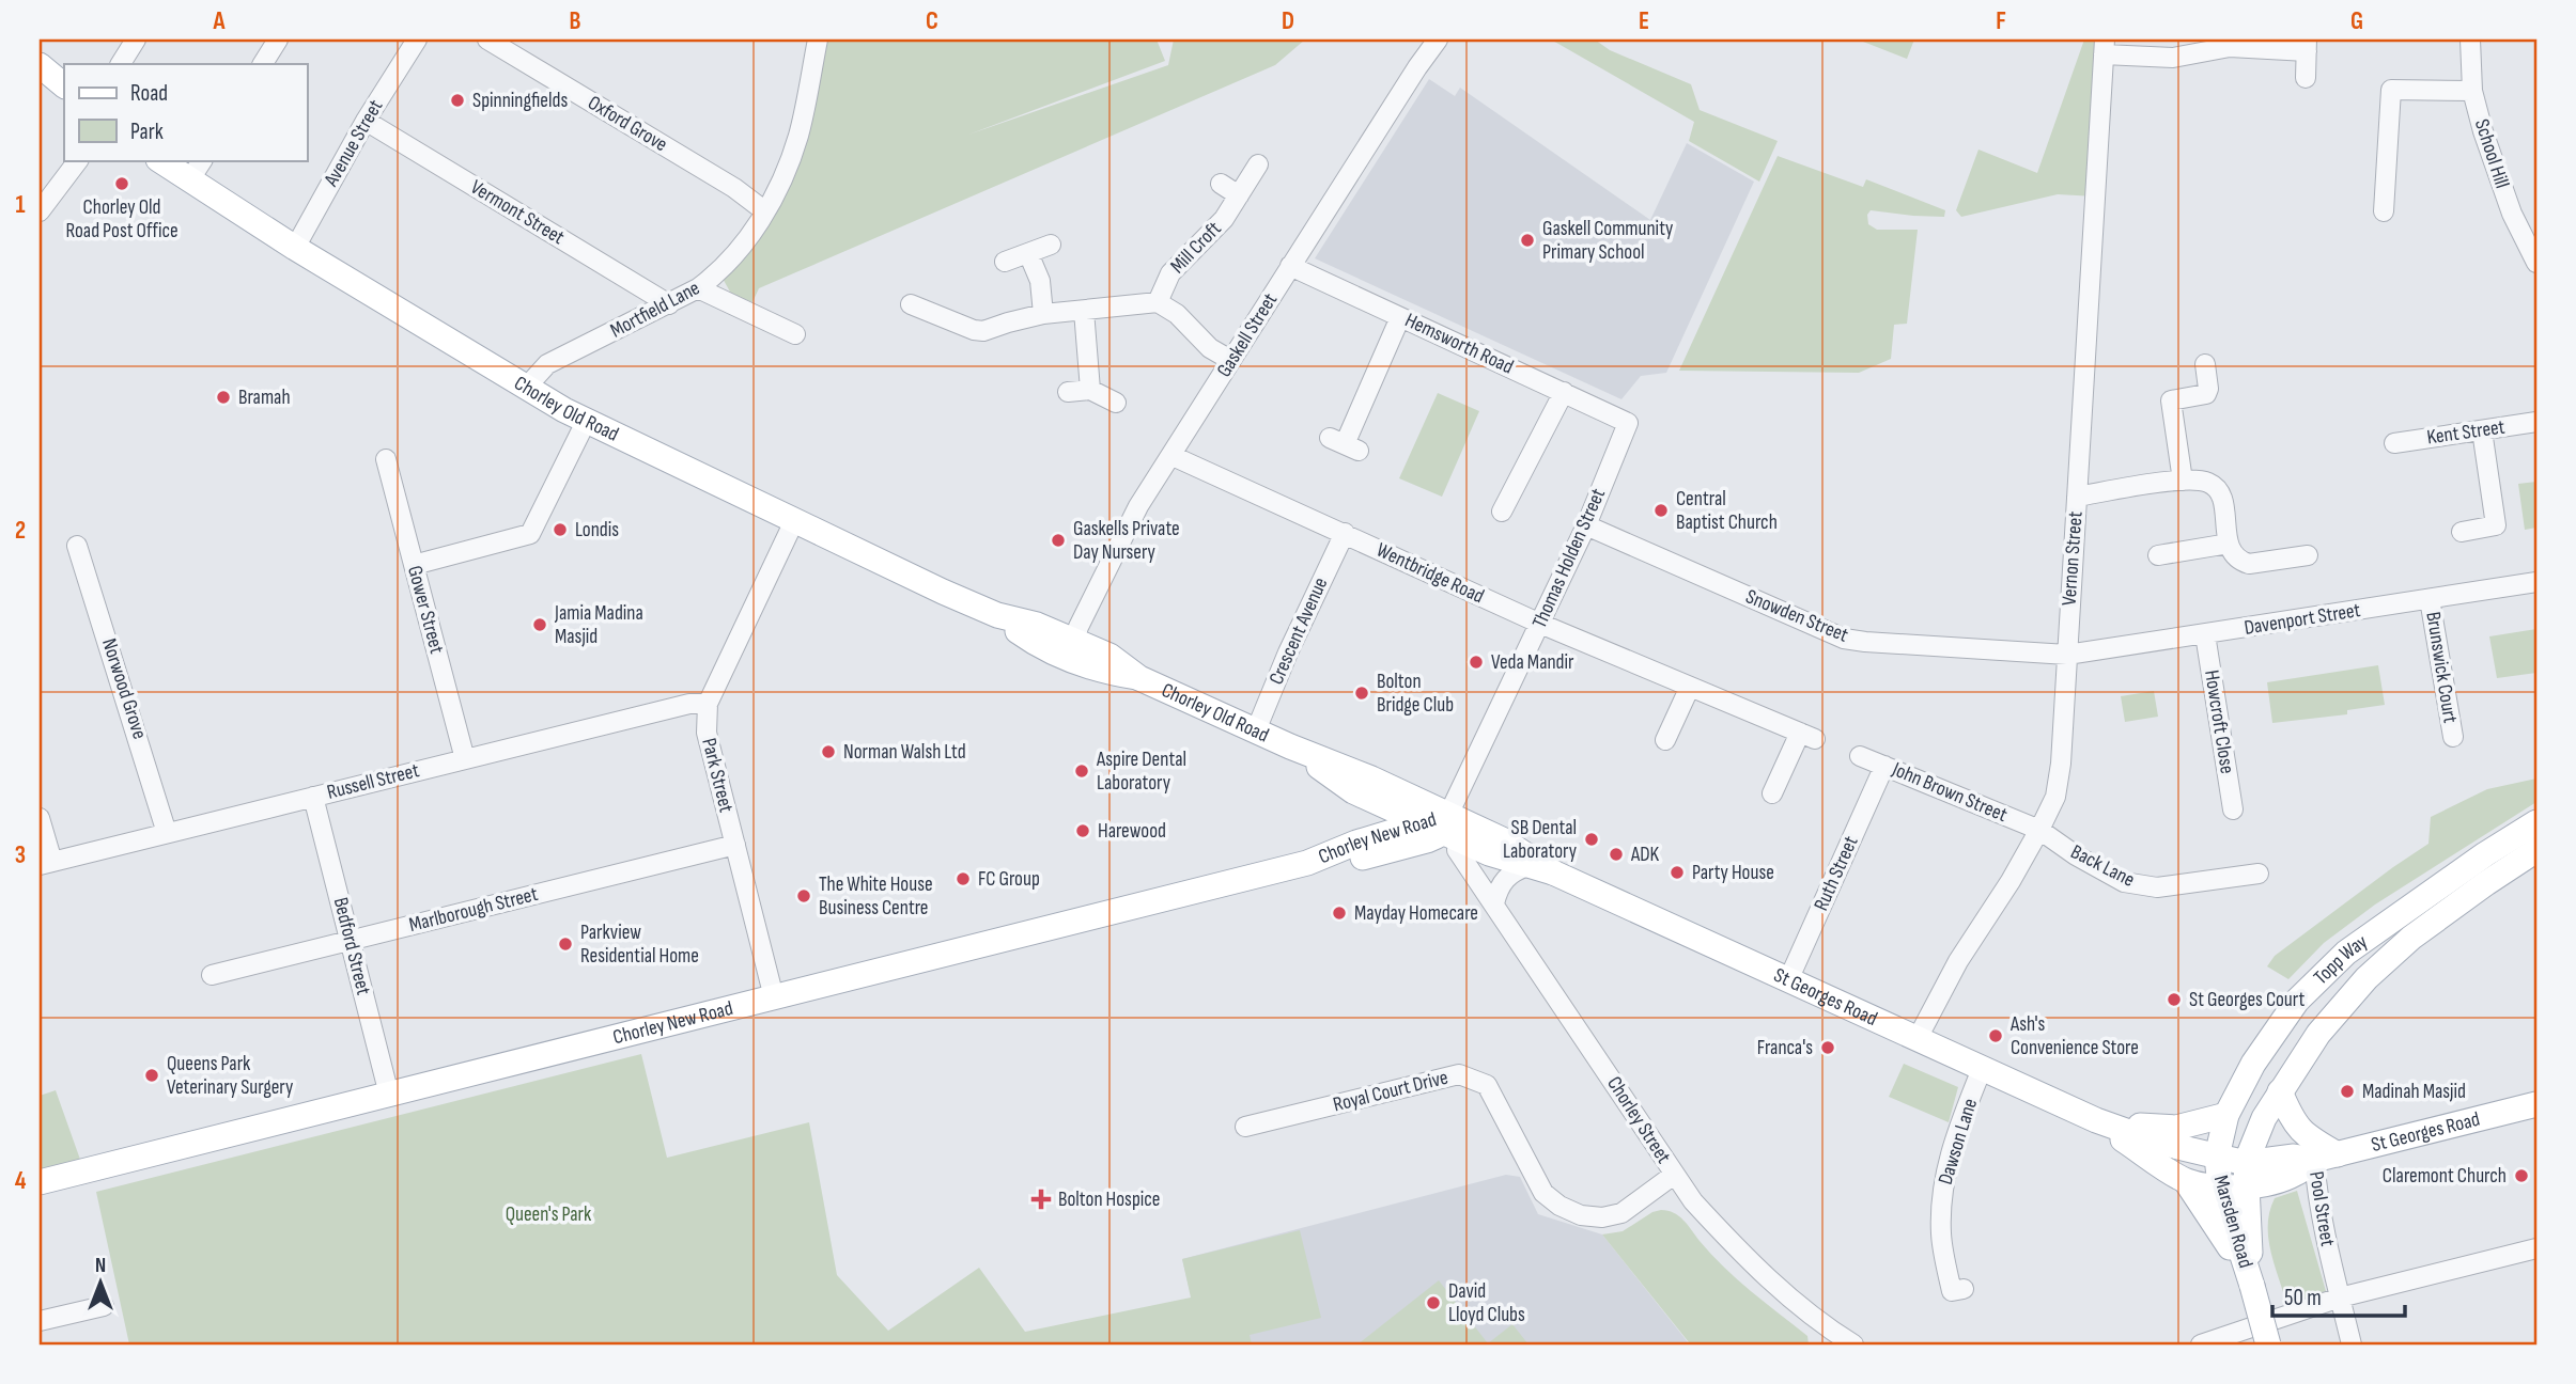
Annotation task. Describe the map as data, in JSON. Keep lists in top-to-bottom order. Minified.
{"streets":{"main road":["Chorley Old Road","Chorley New Road","Topp Way","St Georges Road","Marsden Road"],"street":["Oxford Grove","Avenue Street","School Hill","Vermont Street","Mill Croft","Mortfield Lane","Gaskell Street","Hemsworth Road","Kent Street","Thomas Holden Street","Vernon Street","Wentbridge Road","Gower Street","Snowden Street","Davenport Street","Crescent Avenue","Brunswick Court","Norwood Grove","Howcroft Close","Park Street","Russell Street","John Brown Street","Back Lane","Ruth Street","Marlborough Street","Bedford Street","Royal Court Drive","Chorley Street","Dawson Lane","Pool Street"]},"crossings":[["Oxford Grove","Mortfield Lane"],["Avenue Street","Vermont Street"],["Avenue Street","Chorley Old Road"],["Vermont Street","Mortfield Lane"],["Mortfield Lane","Chorley Old Road"],["Gaskell Street","Hemsworth Road"],["Gaskell Street","Chorley Old Road"],["Gaskell Street","Wentbridge Road"],["Hemsworth Road","Thomas Holden Street"],["Chorley Old Road","Thomas Holden Street"],["Chorley Old Road","Crescent Avenue"],["Chorley Old Road","Park Street"],["Chorley Old Road","Chorley New Road"],["Chorley Old Road","St Georges Road"],["Chorley Old Road","Chorley Street"],["Thomas Holden Street","Wentbridge Road"],["Thomas Holden Street","Snowden Street"],["Thomas Holden Street","Chorley New Road"],["Thomas Holden Street","St Georges Road"],["Thomas Holden Street","Chorley Street"],["Vernon Street","Snowden Street"],["Vernon Street","Davenport Street"],["Vernon Street","John Brown Street"],["Vernon Street","Back Lane"],["Vernon Street","St Georges Road"],["Wentbridge Road","Crescent Avenue"],["Gower Street","Russell Street"],["Snowden Street","Davenport Street"],["Davenport Street","Brunswick Court"],["Davenport Street","Howcroft Close"],["Norwood Grove","Russell Street"],["Park Street","Russell Street"],["Park Street","Chorley New Road"],["Park Street","Marlborough Street"],["Russell Street","Bedford Street"],["John Brown Street","Back Lane"],["John Brown Street","Ruth Street"],["Chorley New Road","Bedford Street"],["Chorley New Road","St Georges Road"],["Chorley New Road","Chorley Street"],["Ruth Street","St Georges Road"],["Marlborough Street","Bedford Street"],["Topp Way","St Georges Road"],["Topp Way","Marsden Road"],["St Georges Road","Chorley Street"],["St Georges Road","Dawson Lane"],["St Georges Road","Pool Street"],["St Georges Road","Marsden Road"],["Royal Court Drive","Chorley Street"]],"parks":["Queen's Park"],"places":{"other":["Spinningfields","Chorley Old Road Post Office","Gaskell Community Primary School","Bramah","Central Baptist Church","Londis","Gaskells Private Day Nursery","Jamia Madina Masjid","Veda Mandir","Bolton Bridge Club","Norman Walsh Ltd","Aspire Dental Laboratory","Harewood","SB Dental Laboratory","ADK","Party House","FC Group","The White House Business Centre","Mayday Homecare","Parkview Residential Home","St Georges Court","Ash's Convenience Store","Franca's","Queens Park Veterinary Surgery","Madinah Masjid","Claremont Church","David Lloyd Clubs"],"health":["Bolton Hospice"]},"legend":["Road","Park"],"scale_bar":"50 m","north":"top","grid":{"columns":["A","B","C","D","E","F","G"],"rows":["1","2","3","4"]}}
